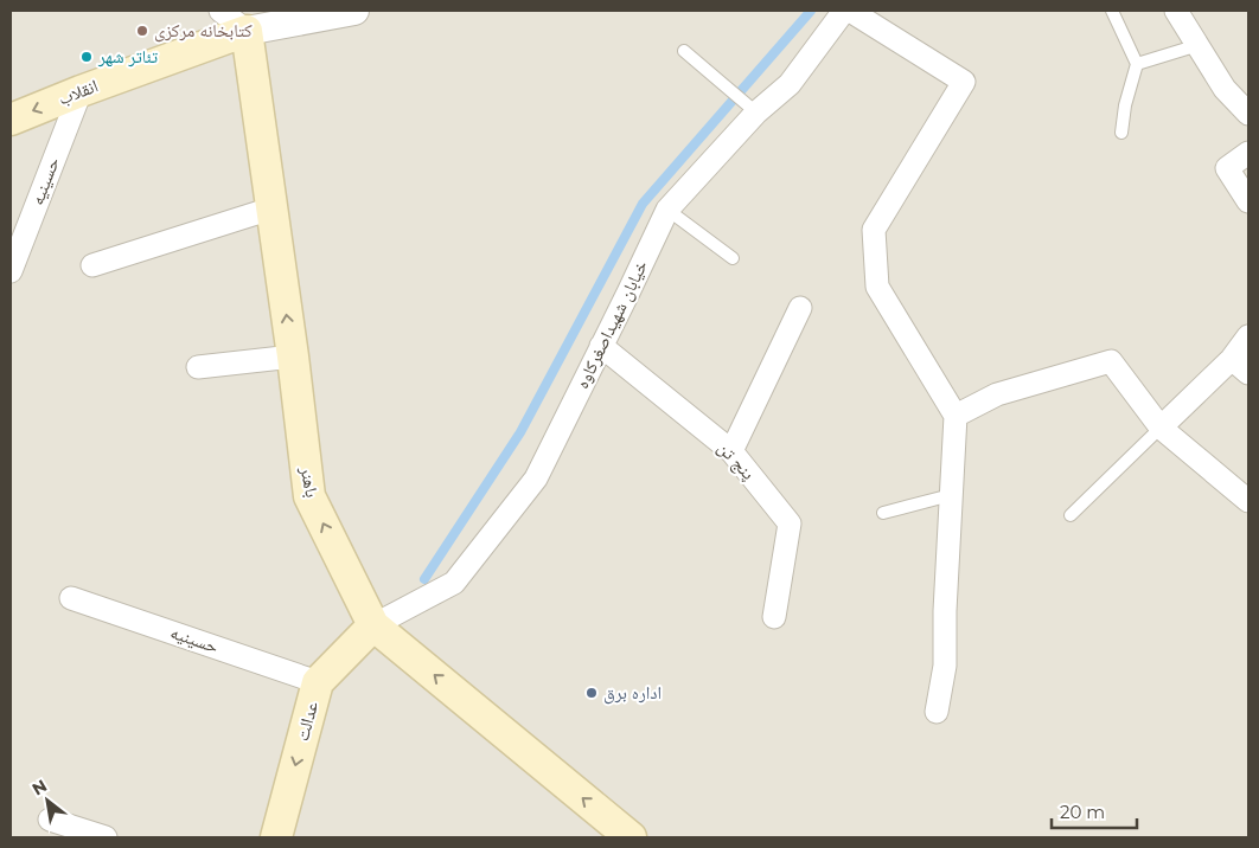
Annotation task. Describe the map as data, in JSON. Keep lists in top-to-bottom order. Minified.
{"streets":{"main road":["انقلاب","باهنر","عدالت"],"street":["حسینیه","خیابان شهیداصغرکاوه","پنج تن"]},"crossings":[["انقلاب","حسینیه"],["انقلاب","باهنر"],["حسینیه","عدالت"],["خیابان شهیداصغرکاوه","پنج تن"],["خیابان شهیداصغرکاوه","باهنر"],["خیابان شهیداصغرکاوه","عدالت"],["باهنر","عدالت"]],"one_way":["باهنر","عدالت"],"places":["کتابخانه مرکزی","تئاتر شهر","اداره برق"],"scale_bar":"20 m","north":"top left"}
